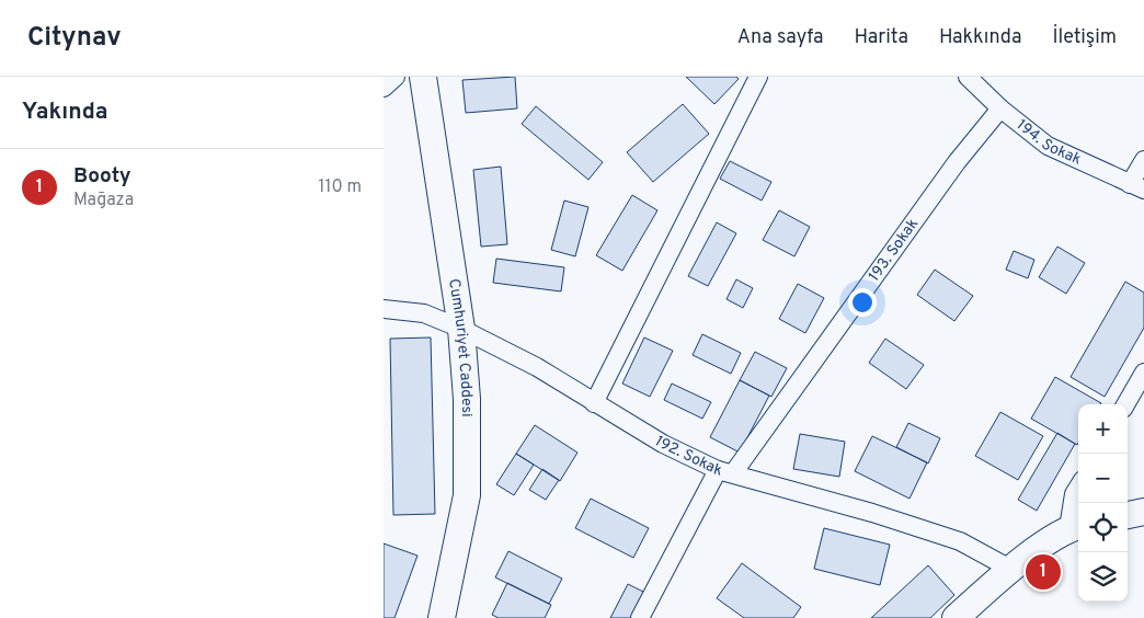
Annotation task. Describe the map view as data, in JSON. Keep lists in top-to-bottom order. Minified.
{"streets":{"street":["194. Sokak","193. Sokak","Cumhuriyet Caddesi","192. Sokak"]},"crossings":[["194. Sokak","193. Sokak"],["193. Sokak","192. Sokak"],["Cumhuriyet Caddesi","192. Sokak"]],"page":{"header":"Citynav","nav":["Ana sayfa","Harita","Hakkında","İletişim"],"heading":"Yakında","list":[{"mark":"1","name":"Booty","note":"Mağaza","value":"110 m"}],"map_buttons":["+","−"],"pins":"1"}}
